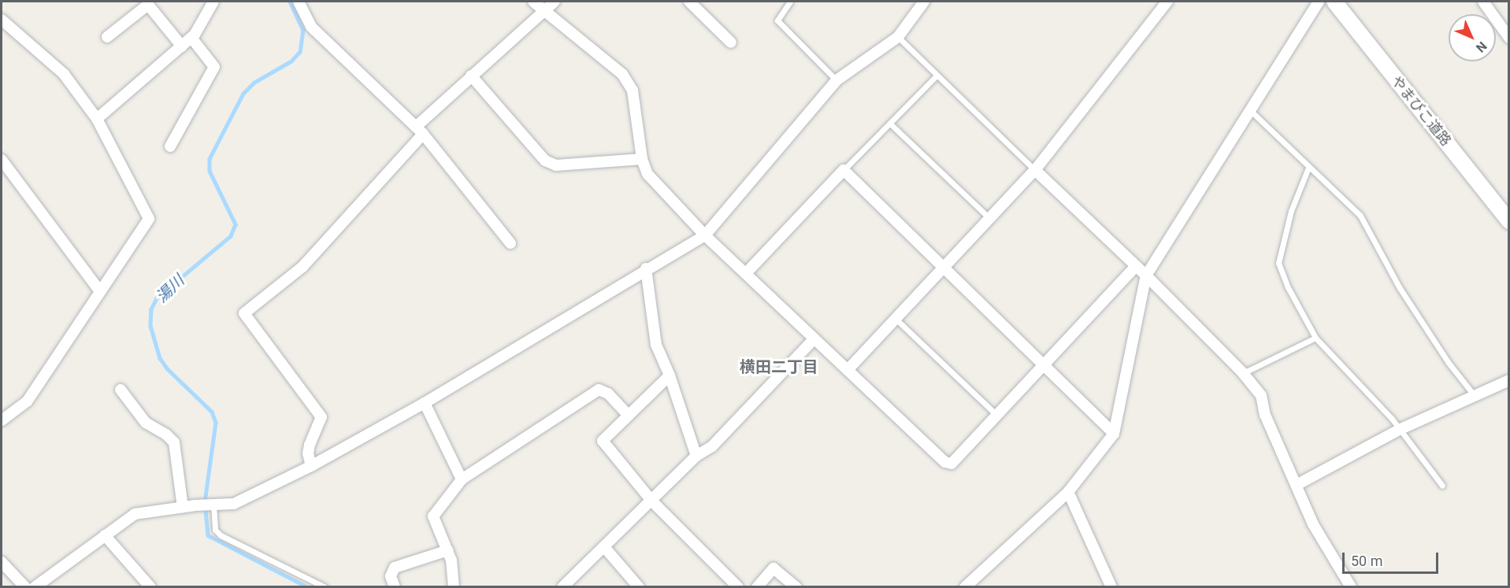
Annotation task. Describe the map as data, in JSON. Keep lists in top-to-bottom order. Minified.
{"streets":{"street":["やまびこ道路"]},"districts":["横田二丁目"],"water":["湯川"],"scale_bar":"50 m","north":"bottom right"}
